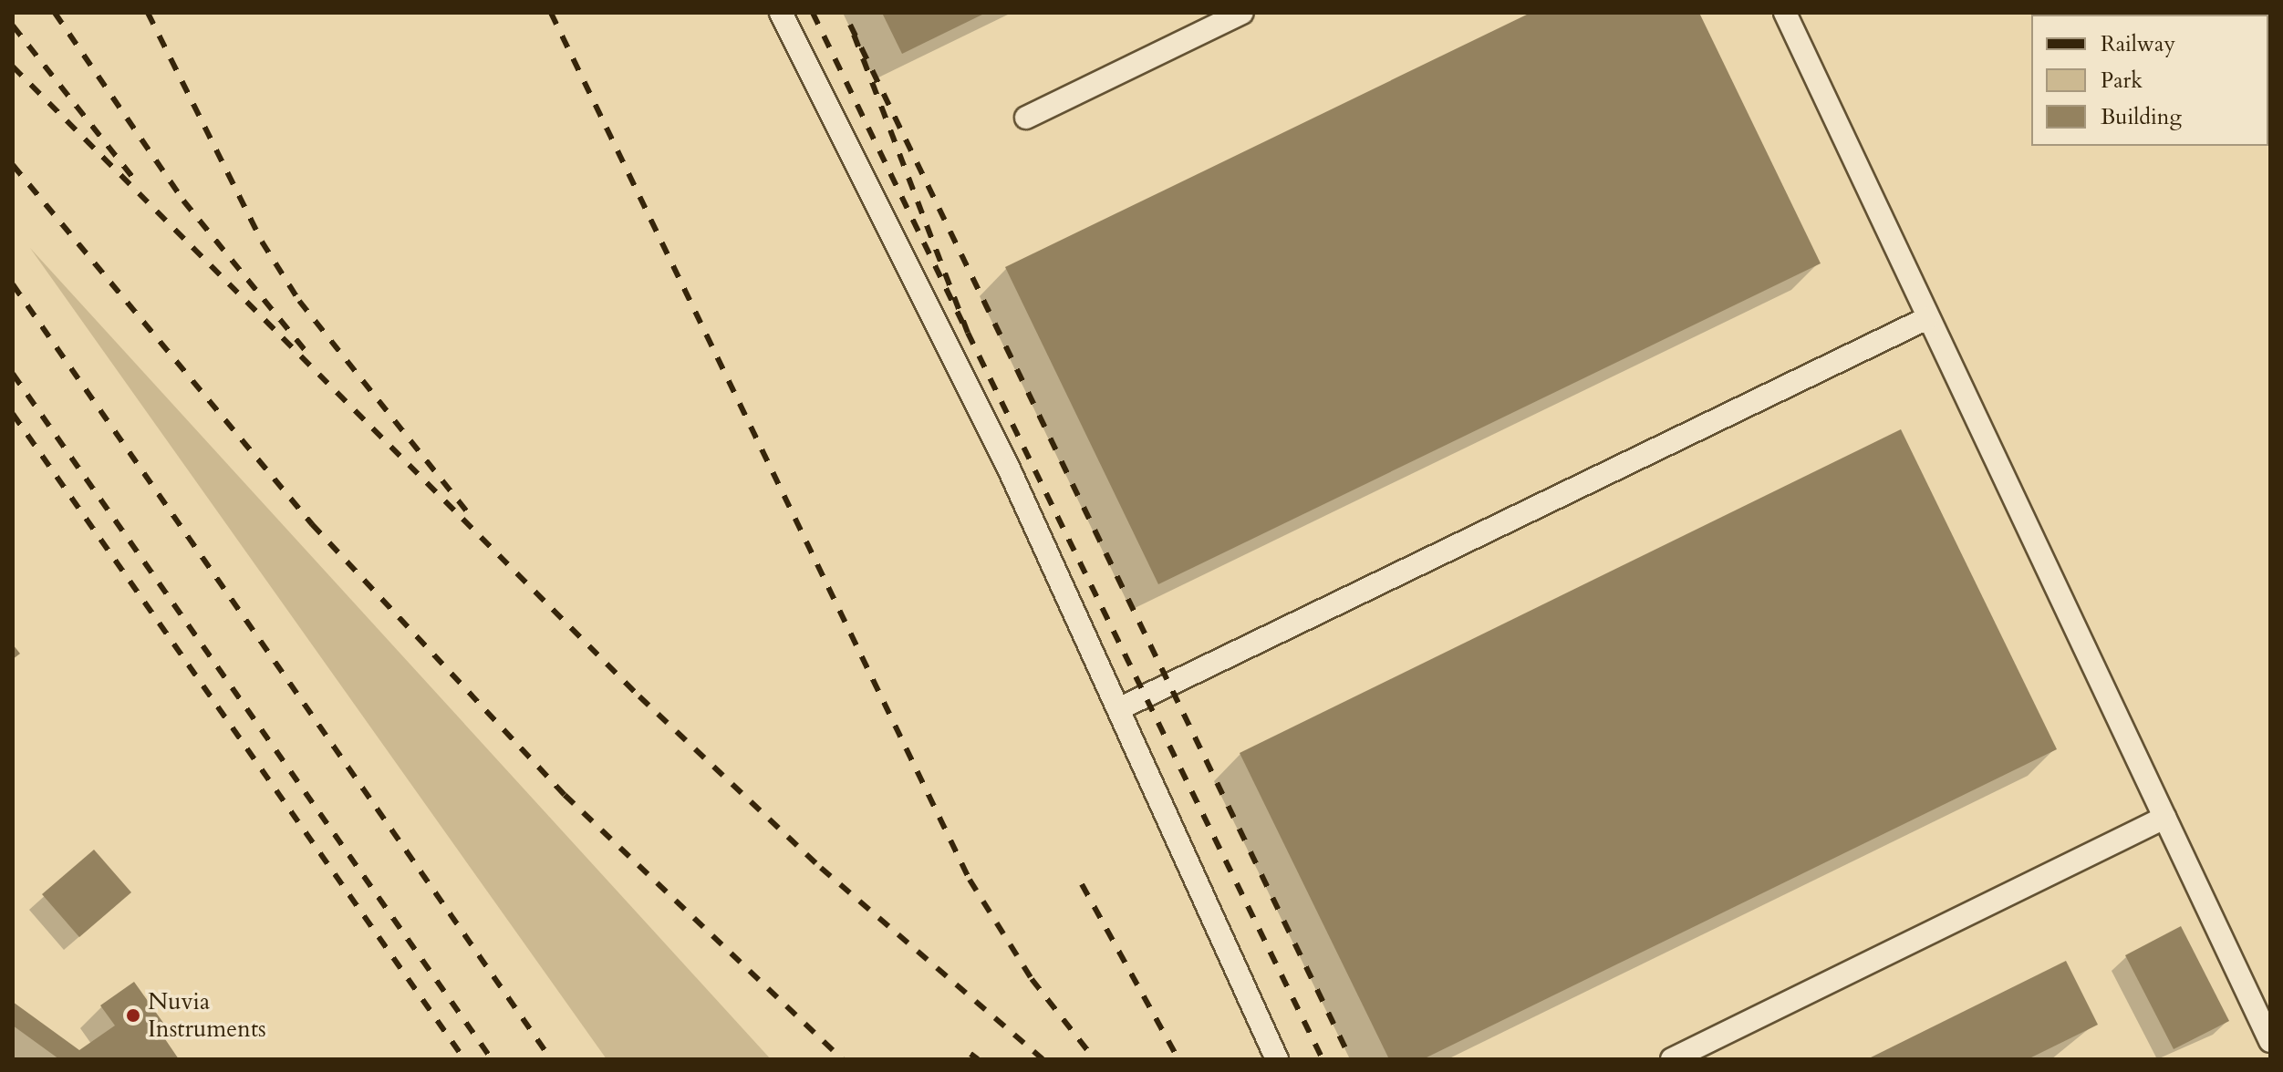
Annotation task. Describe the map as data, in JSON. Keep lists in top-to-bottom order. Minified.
{"places":["Nuvia Instruments"],"legend":["Railway","Park","Building"]}
